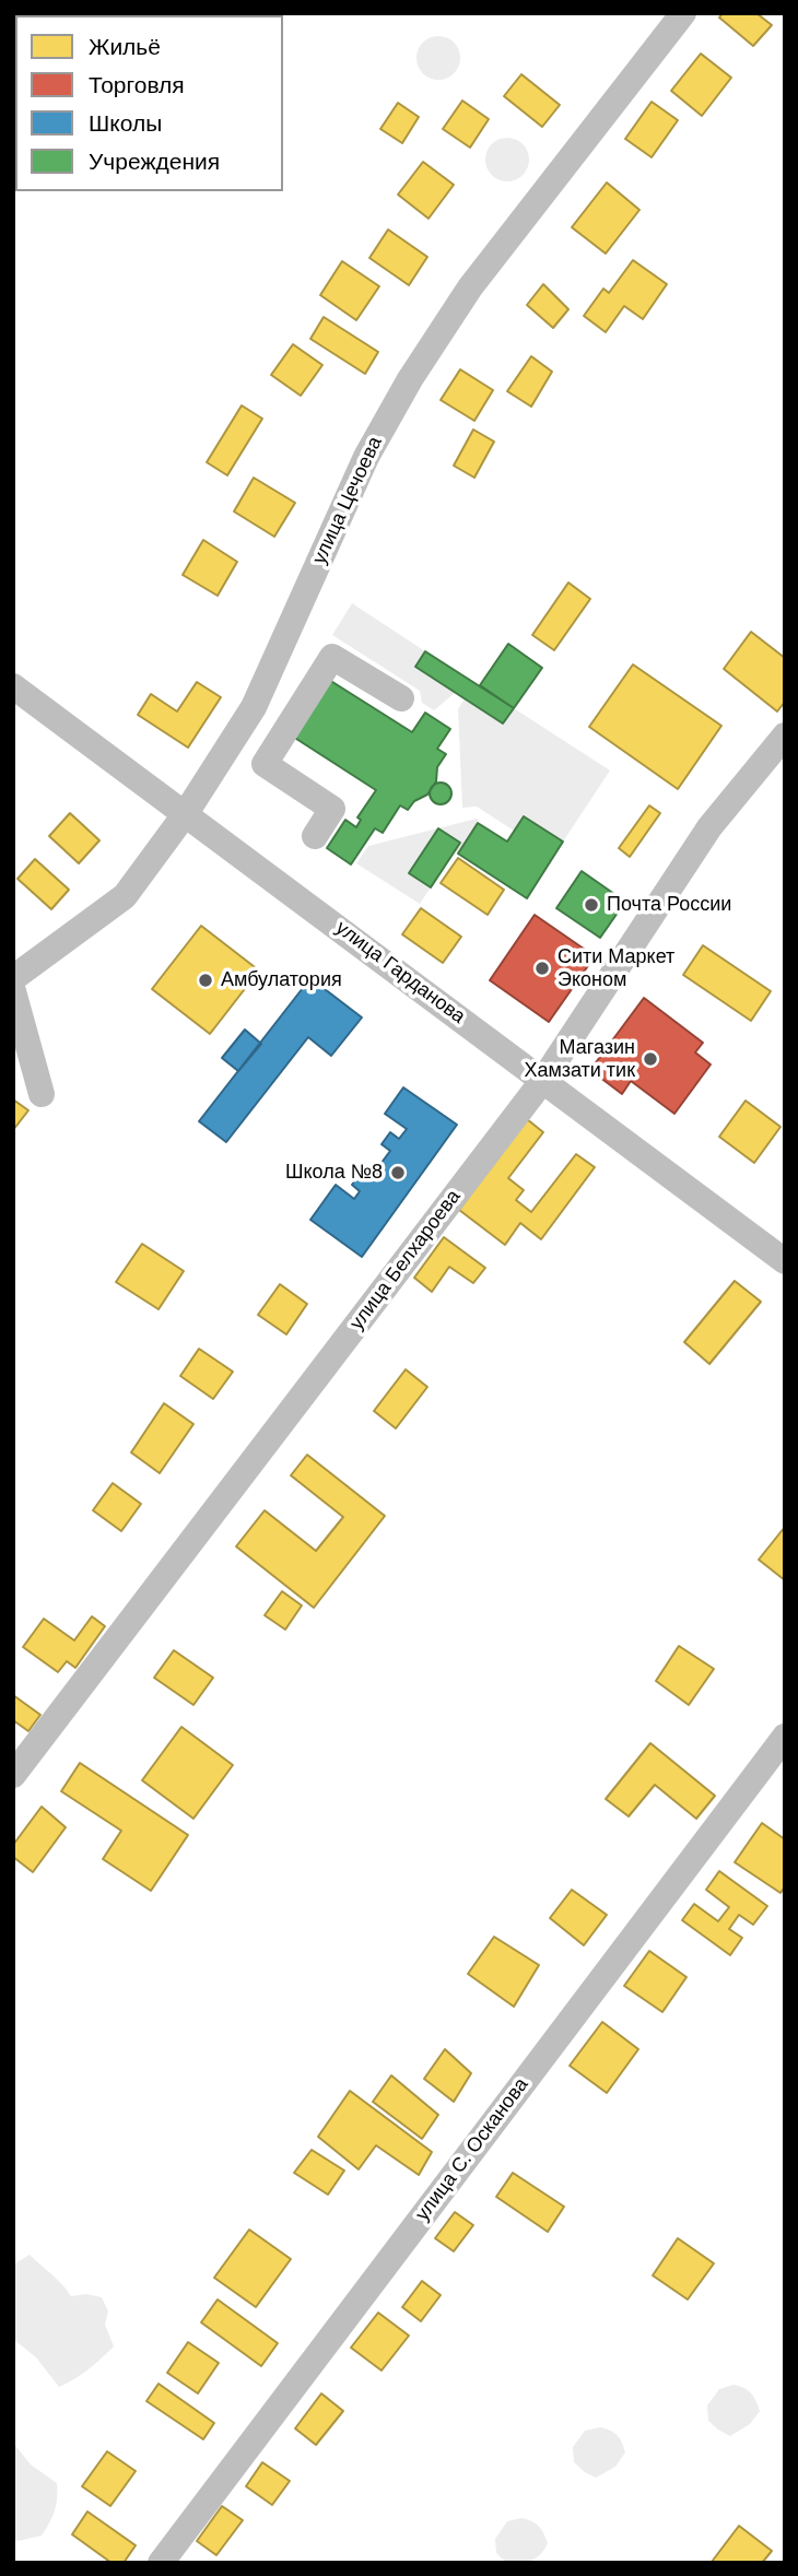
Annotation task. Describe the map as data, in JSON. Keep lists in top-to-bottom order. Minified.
{"streets":{"street":["улица Цечоева","улица Гарданова","улица Белхароева","улица С. Осканова"]},"crossings":[["улица Цечоева","улица Гарданова"],["улица Гарданова","улица Белхароева"]],"places":["Почта России","Сити Маркет Эконом","Амбулатория","Магазин Хамзати тик","Школа №8"],"legend":["Жильё","Торговля","Школы","Учреждения"]}
